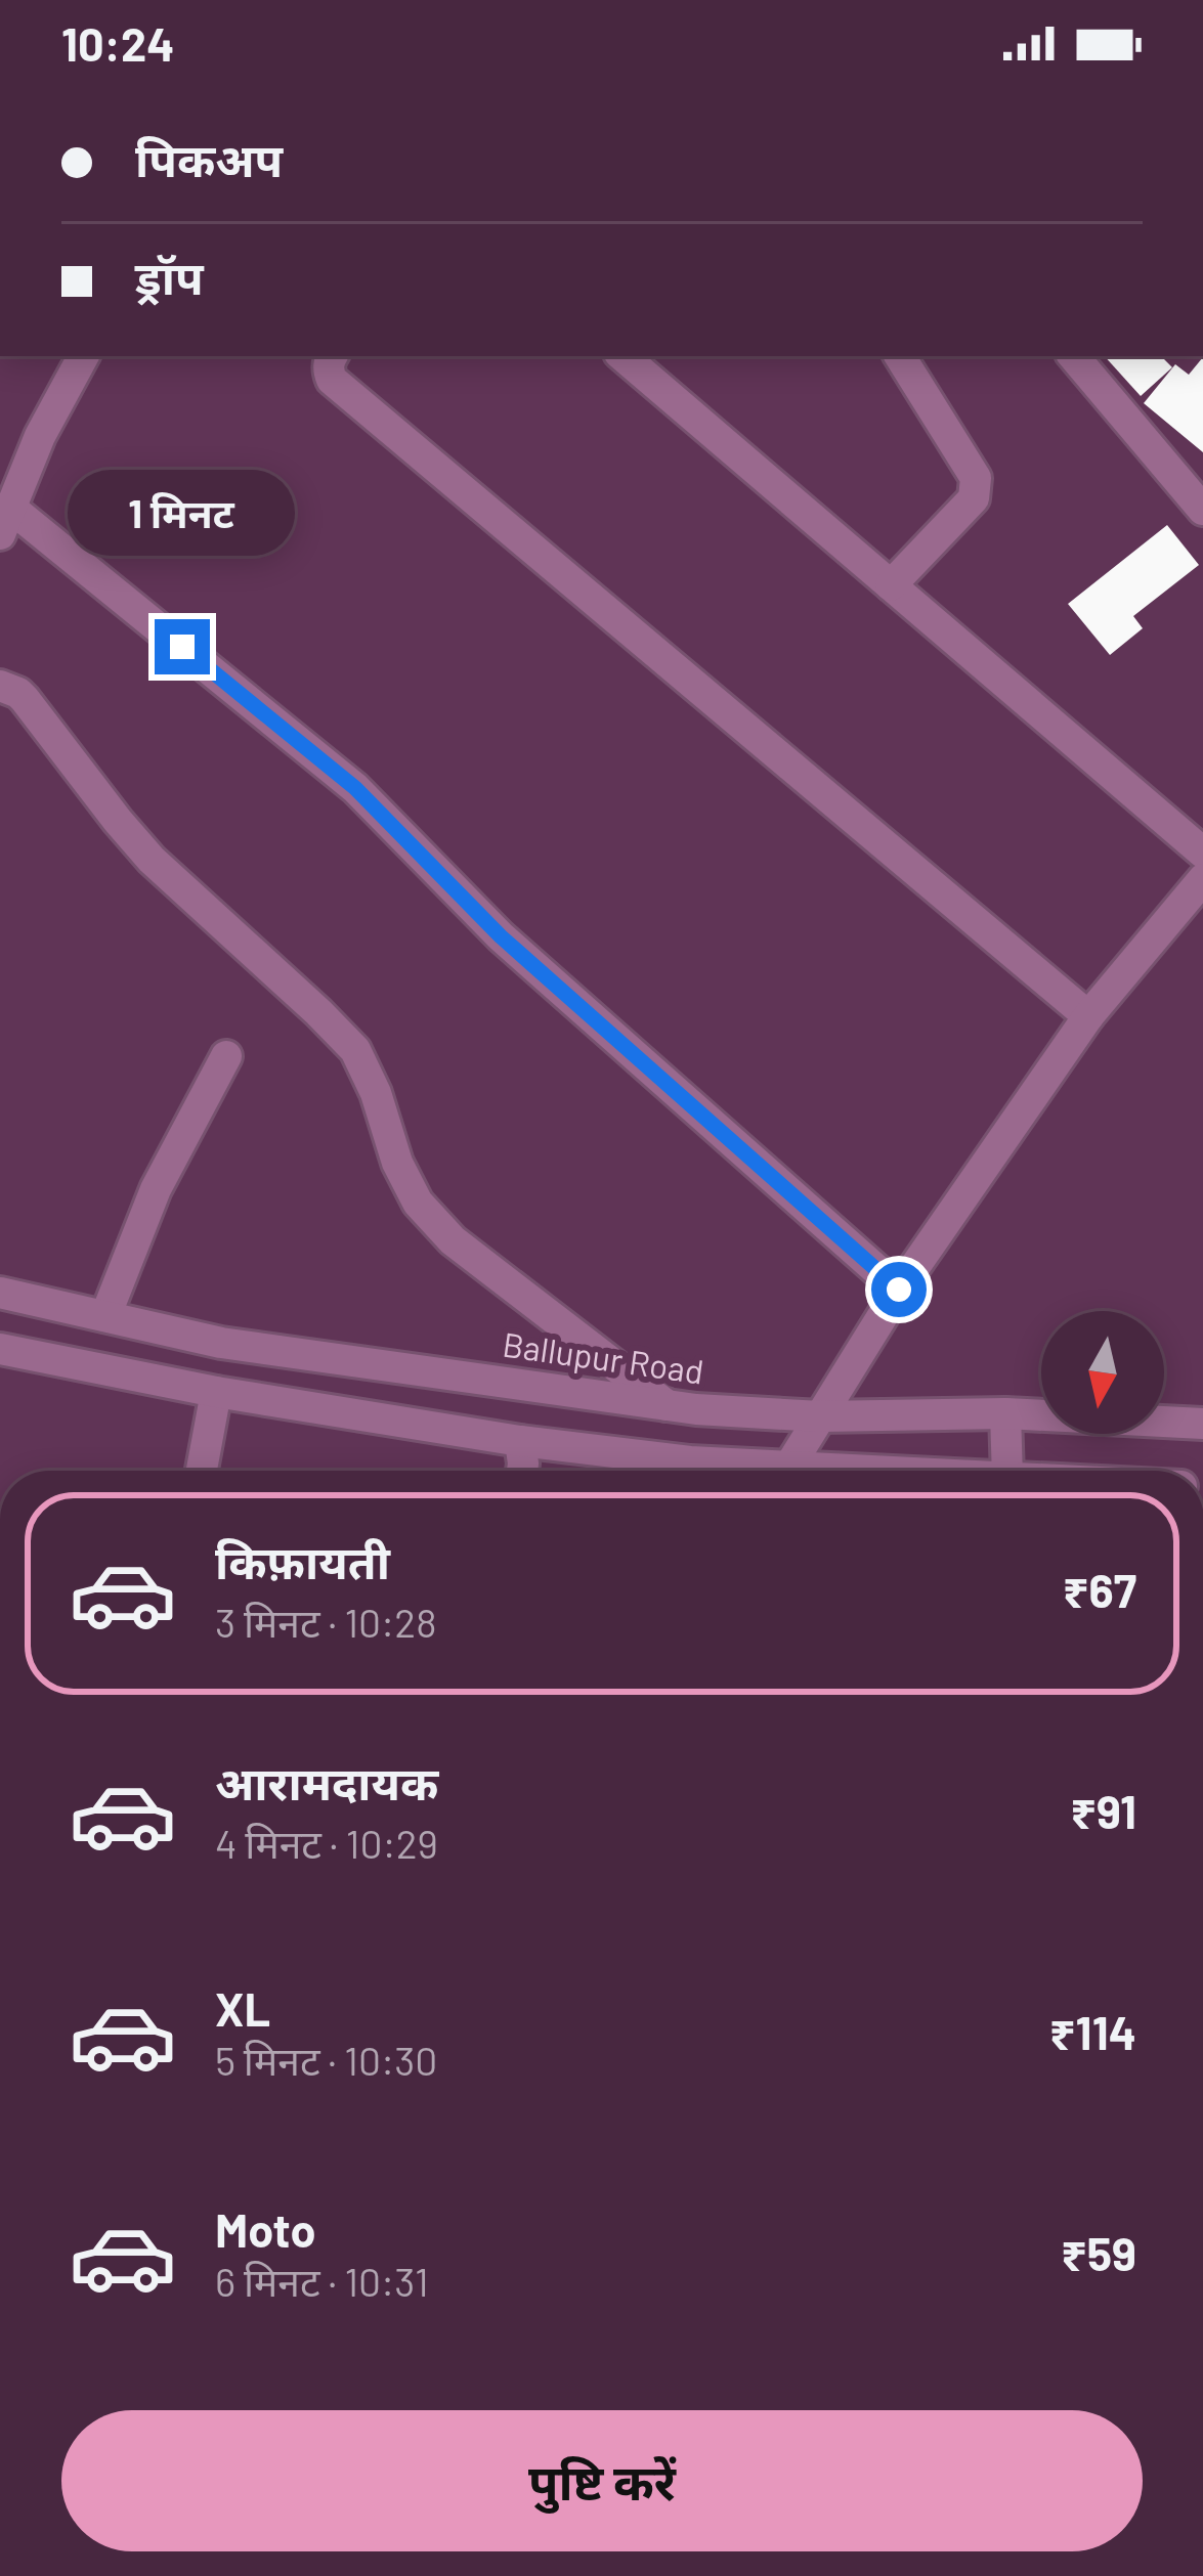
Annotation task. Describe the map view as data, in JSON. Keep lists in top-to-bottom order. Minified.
{"streets":{"street":["Ballupur Road"]},"north":"bottom","page":{"status":"10:24","banner":["पिकअप","ड्रॉप"],"bubble":"1 मिनट","list":[{"name":"किफ़ायती","note":"3 मिनट · 10:28","value":"₹67"},{"name":"आरामदायक","note":"4 मिनट · 10:29","value":"₹91"},{"name":"XL","note":"5 मिनट · 10:30","value":"₹114"},{"name":"Moto","note":"6 मिनट · 10:31","value":"₹59"}],"buttons":"पुष्टि करें"}}
